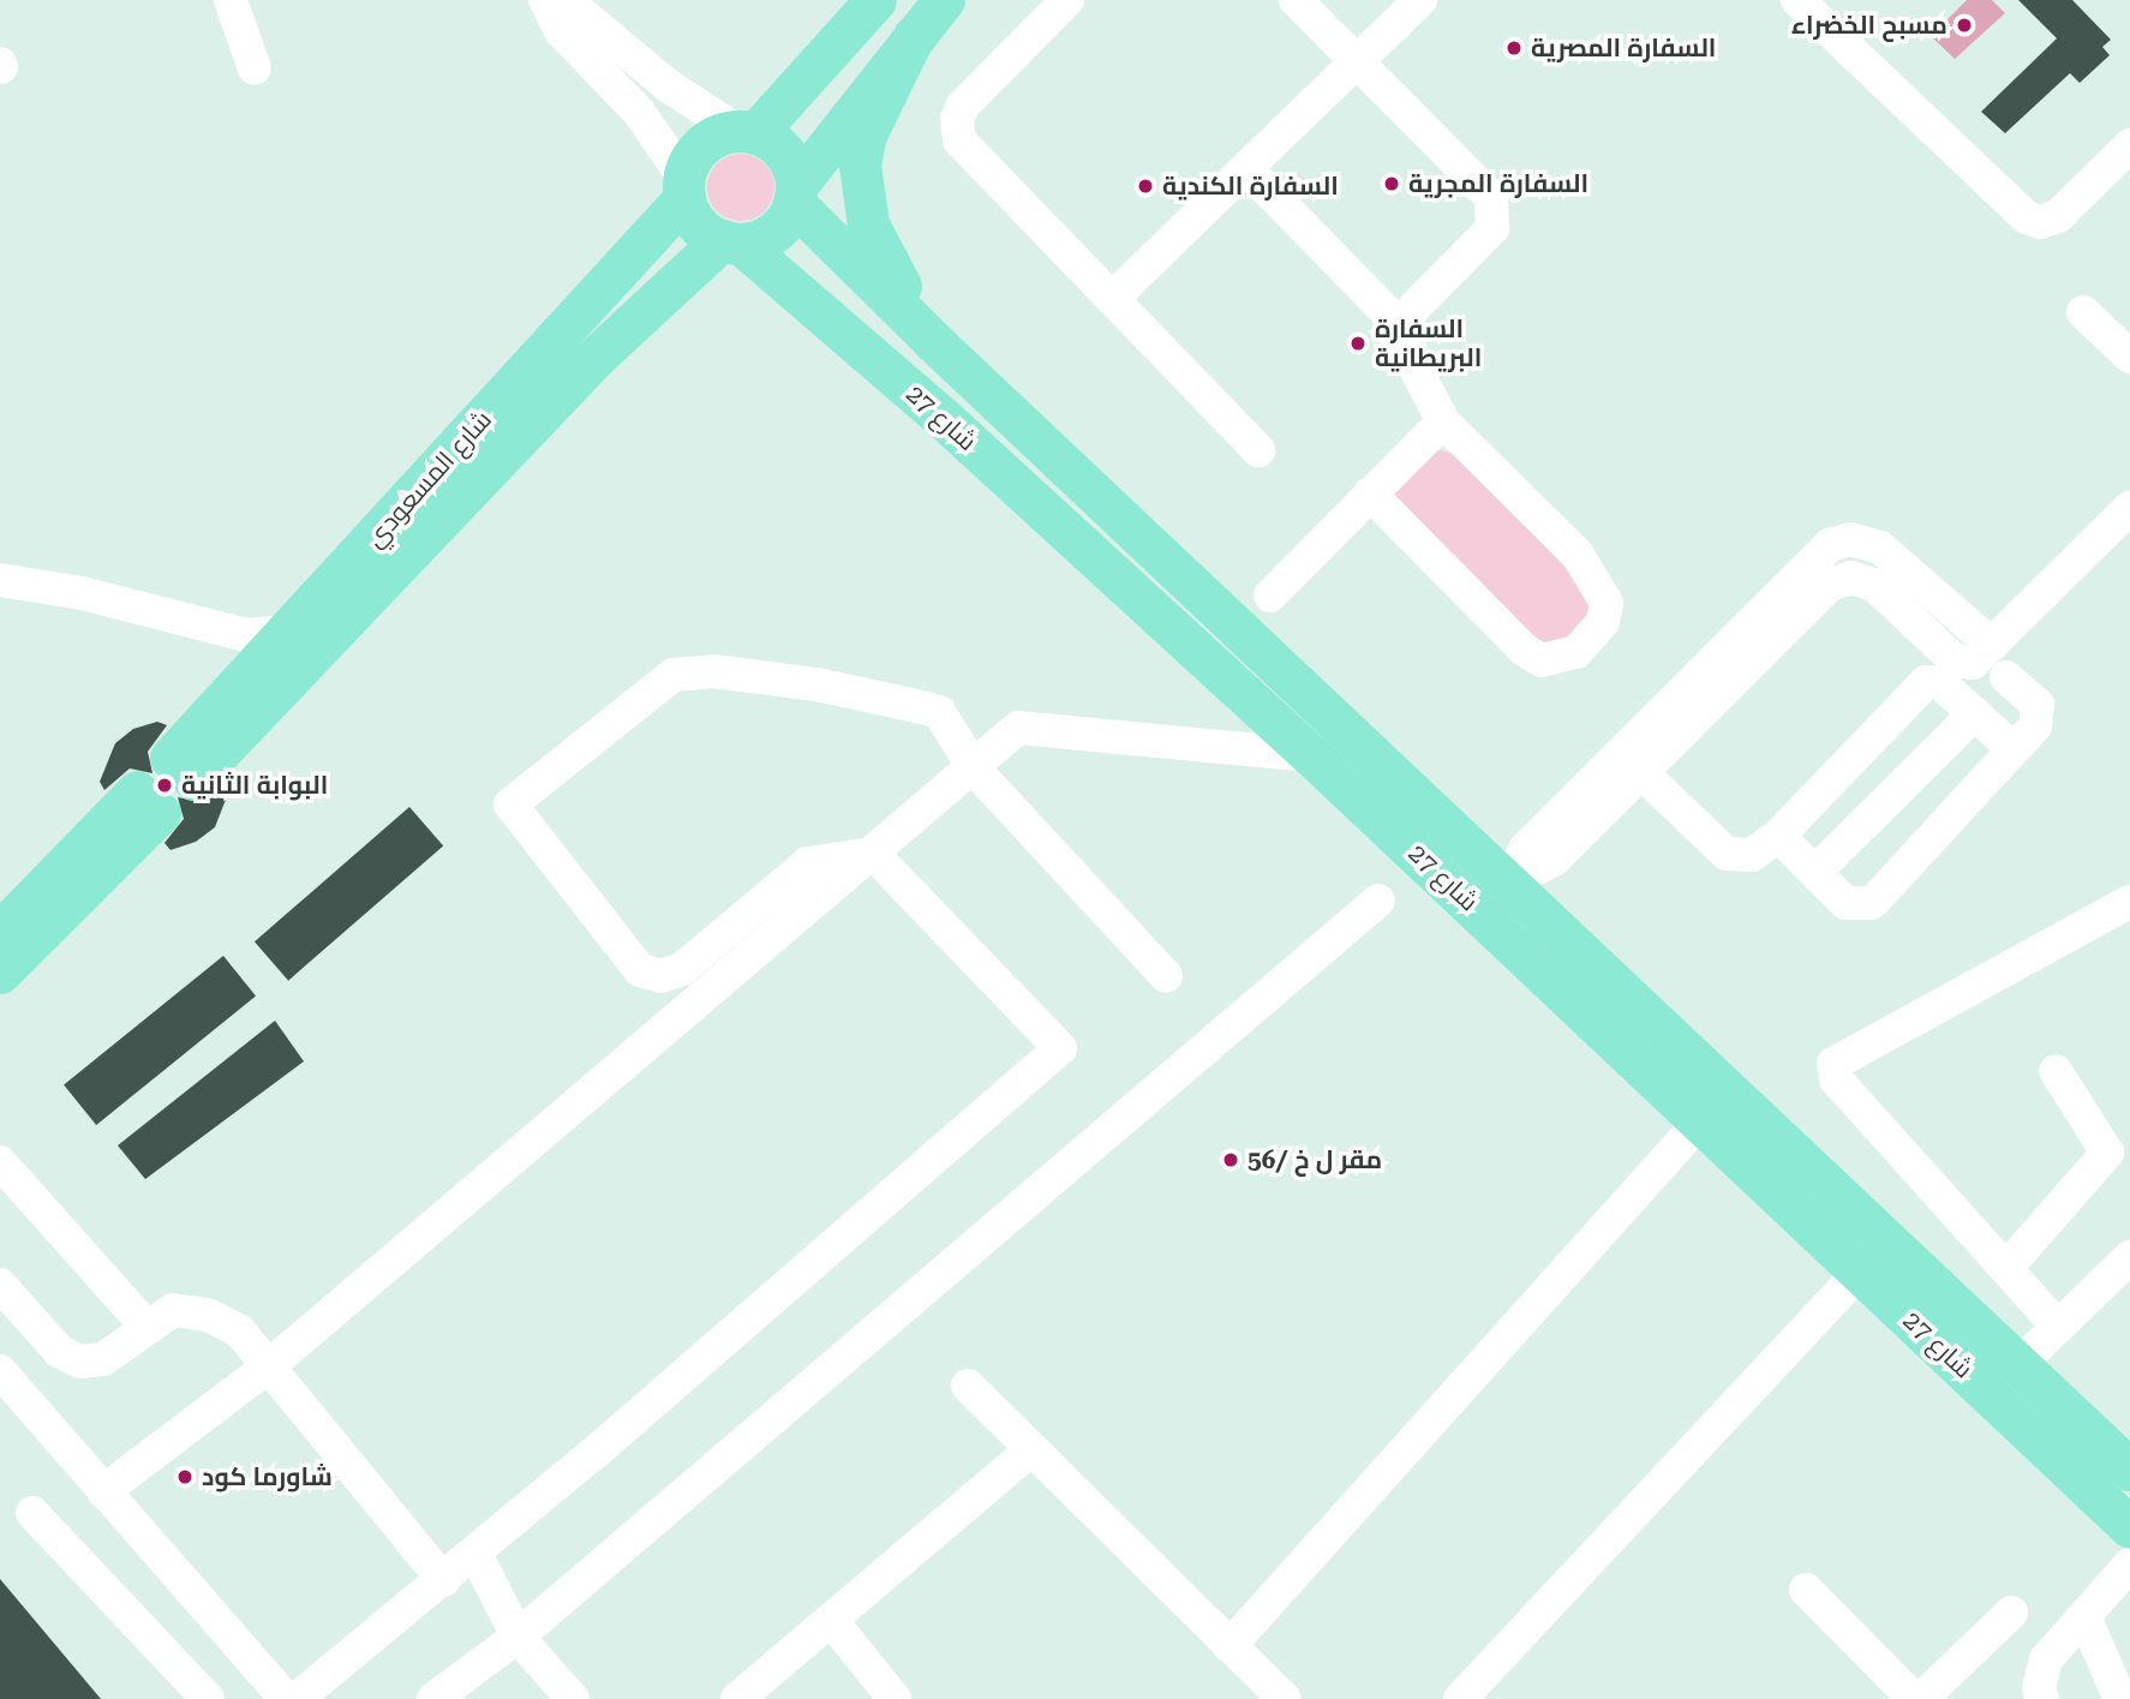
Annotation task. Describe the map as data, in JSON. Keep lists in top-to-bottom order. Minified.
{"streets":{"main road":["شارع 27","شارع المسعودي"]},"crossings":[["شارع 27","شارع المسعودي"]],"places":["مسبح الخضراء","السفارة المصرية","السفارة المجرية","السفارة الكندية","السفارة البريطانية","البوابة الثانية","مقر ل خ /56","شاورما كود"]}
